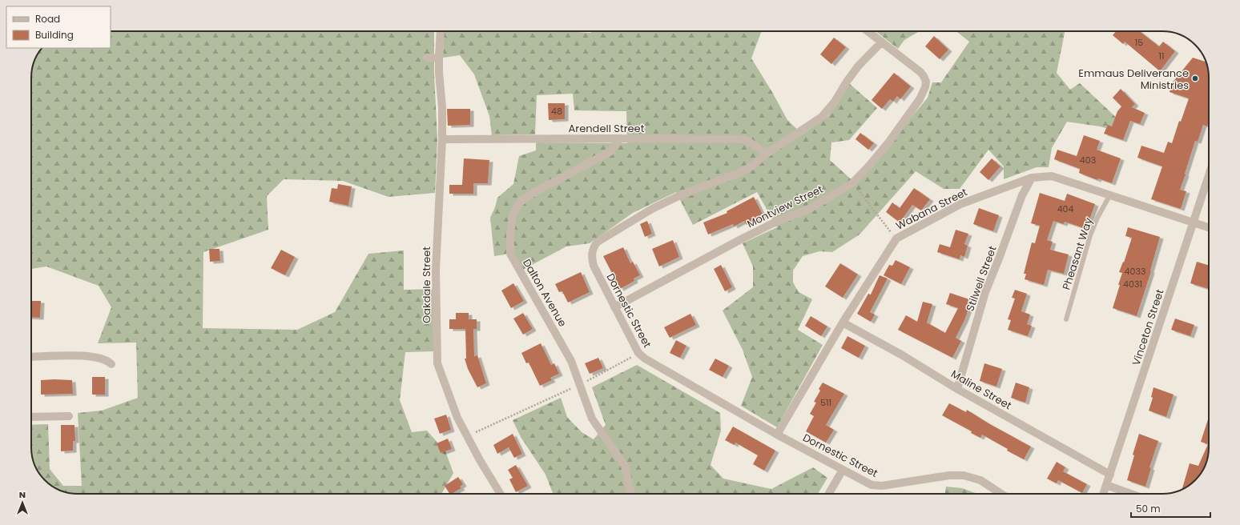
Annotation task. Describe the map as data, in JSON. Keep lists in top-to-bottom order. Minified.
{"streets":{"street":["Arendell Street","Montview Street","Wabana Street","Stilwell Street","Oakdale Street","Dalton Avenue","Dornestic Street","Vinceton Street","Maline Street"],"lane":["Pheasant Way"]},"crossings":[["Arendell Street","Oakdale Street"],["Arendell Street","Dalton Avenue"],["Arendell Street","Dornestic Street"],["Montview Street","Dornestic Street"],["Wabana Street","Pheasant Way"],["Wabana Street","Stilwell Street"],["Wabana Street","Dornestic Street"],["Wabana Street","Vinceton Street"],["Wabana Street","Maline Street"],["Stilwell Street","Maline Street"],["Vinceton Street","Maline Street"]],"places":["Emmaus Deliverance Ministries"],"house_numbers":["15","11","48","403","404","4033","4031","511"],"legend":["Road","Building"],"scale_bar":"50 m","north":"top"}
